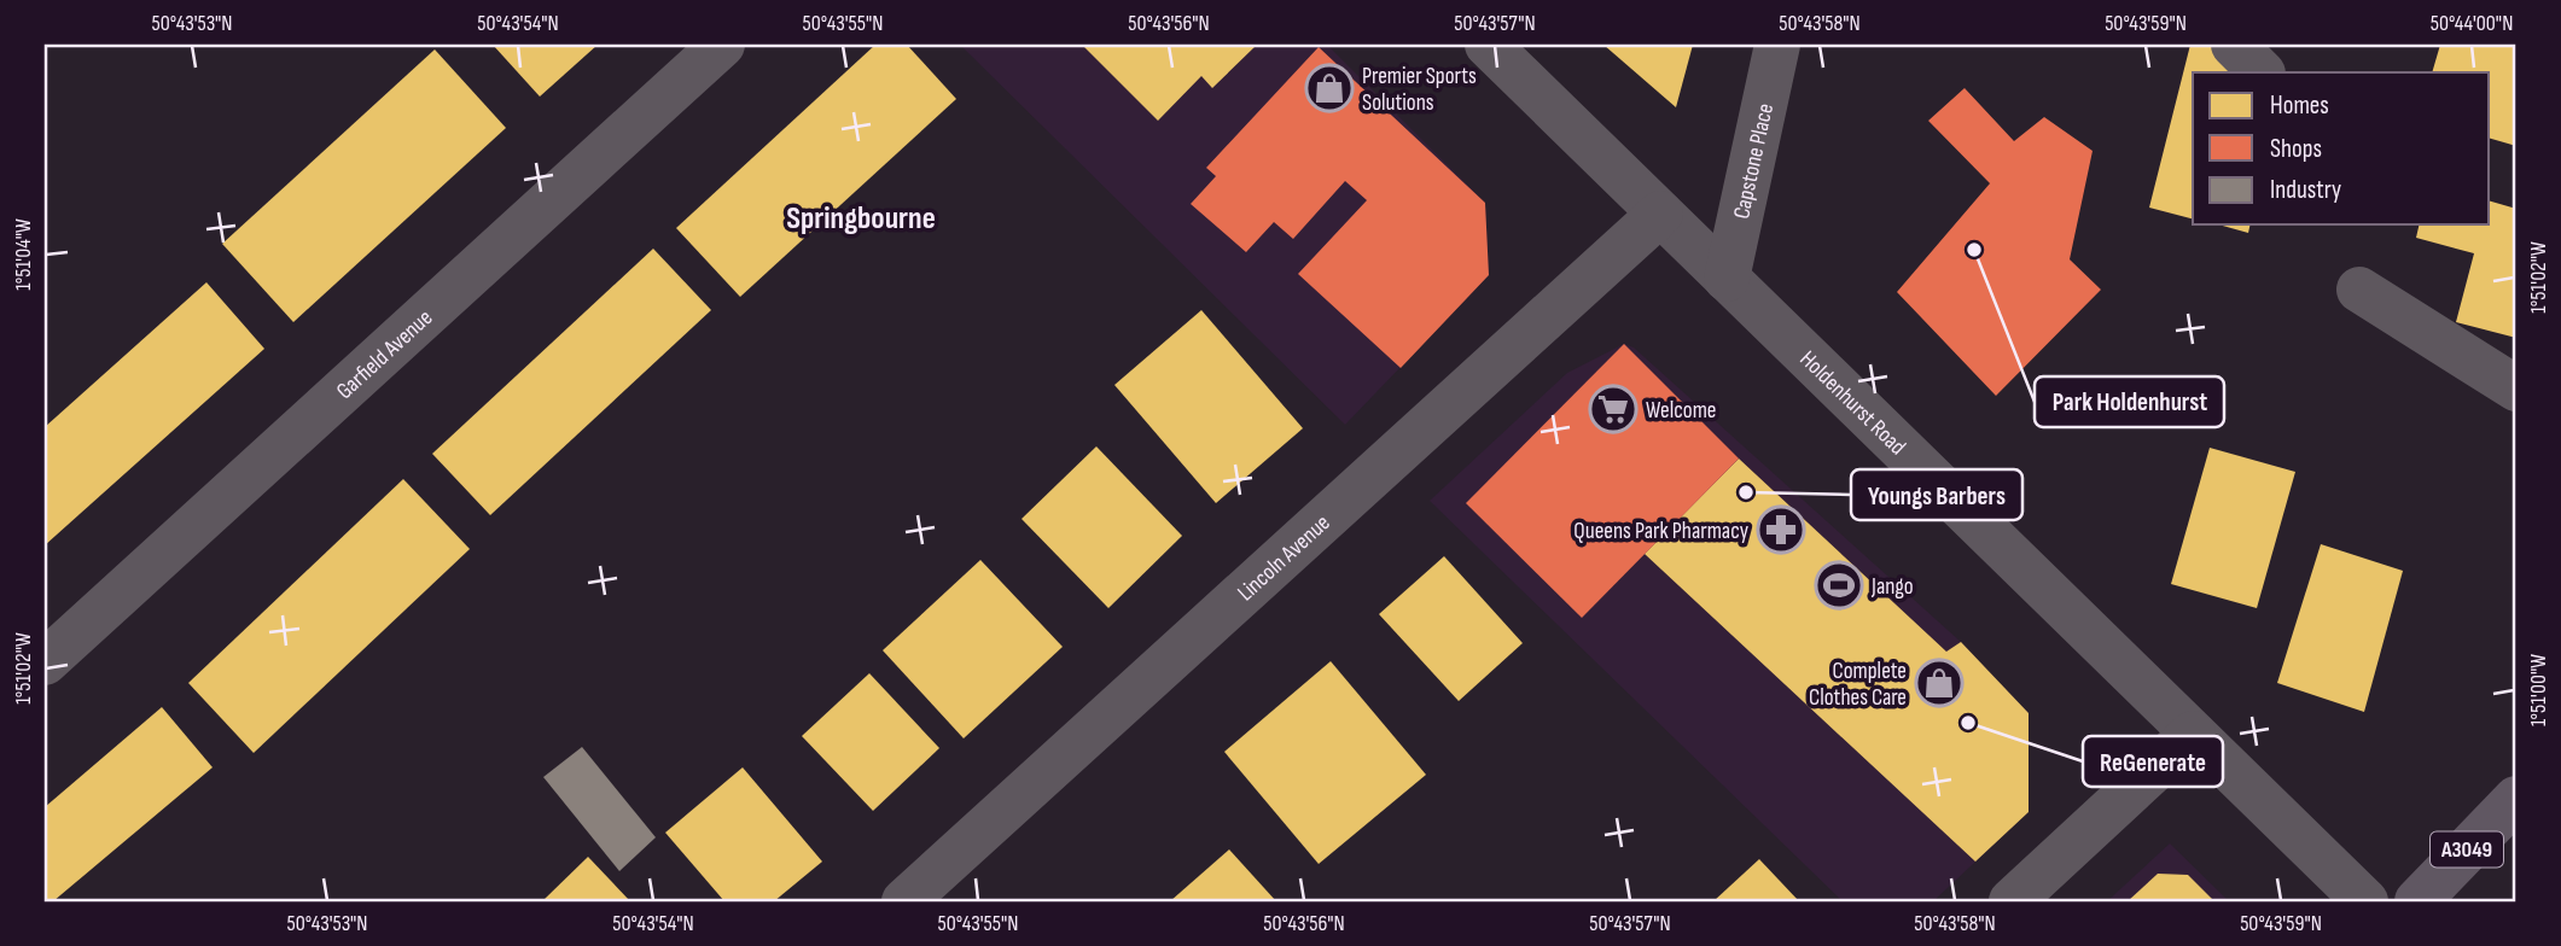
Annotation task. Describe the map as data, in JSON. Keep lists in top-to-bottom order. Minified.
{"streets":{"main road":["A3049"],"street":["Capstone Place","Garfield Avenue","Holdenhurst Road","Lincoln Avenue"]},"crossings":[["Capstone Place","Holdenhurst Road"],["Holdenhurst Road","Lincoln Avenue"]],"districts":["Springbourne"],"places":{"shop":["Premier Sports Solutions","Complete Clothes Care"],"other":["Park Holdenhurst","Youngs Barbers","ReGenerate"],"supermarket":["Welcome"],"pharmacy":["Queens Park Pharmacy"],"sports":["Jango"]},"legend":["Homes","Shops","Industry"],"coordinates":["50°43'53\"N","50°43'54\"N","50°43'55\"N","50°43'56\"N","50°43'57\"N","50°43'58\"N","50°43'59\"N","50°44'00\"N","1°51'04\"W","1°51'02\"W","1°51'00\"W"]}
